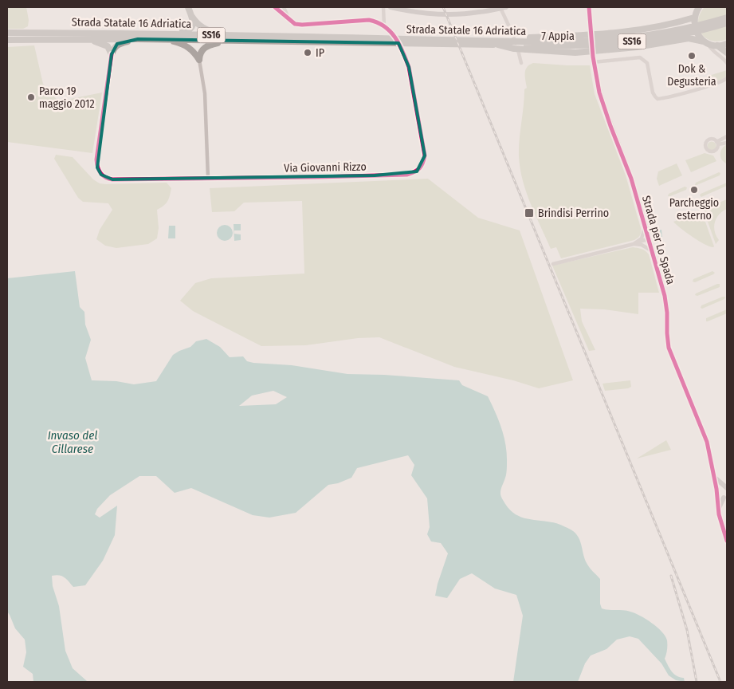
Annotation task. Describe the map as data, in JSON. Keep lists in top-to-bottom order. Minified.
{"streets":{"highway":["Strada Statale 16 Adriatica","SS16"],"street":["Via Giovanni Rizzo","Strada per Lo Spada"]},"water":["Invaso del Cillarese"],"places":{"other":["IP","Dok & Degusteria","Parco 19 maggio 2012","Parcheggio esterno"],"transit":["Brindisi Perrino"]}}
